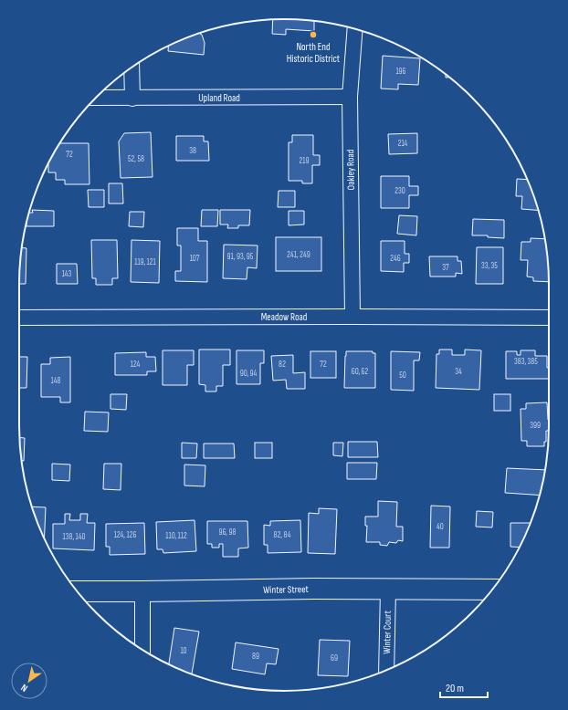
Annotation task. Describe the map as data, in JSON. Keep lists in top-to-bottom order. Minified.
{"streets":{"main road":["Winter Street"],"street":["Upland Road","Oakley Road","Meadow Road","Winter Court"]},"crossings":[["Upland Road","Oakley Road"],["Oakley Road","Meadow Road"],["Winter Street","Winter Court"]],"places":["North End Historic District"],"house_numbers":["196","214","38","72","52, 58","219","230","241, 249","91, 93, 95","107","246","119, 121","33, 35","37","143","383, 385","124","82","72","60, 62","34","90, 94","50","148","399","40","96, 98","124, 126","82, 84","110, 112","138, 140","10","89","69"],"scale_bar":"20 m","north":"bottom left"}
